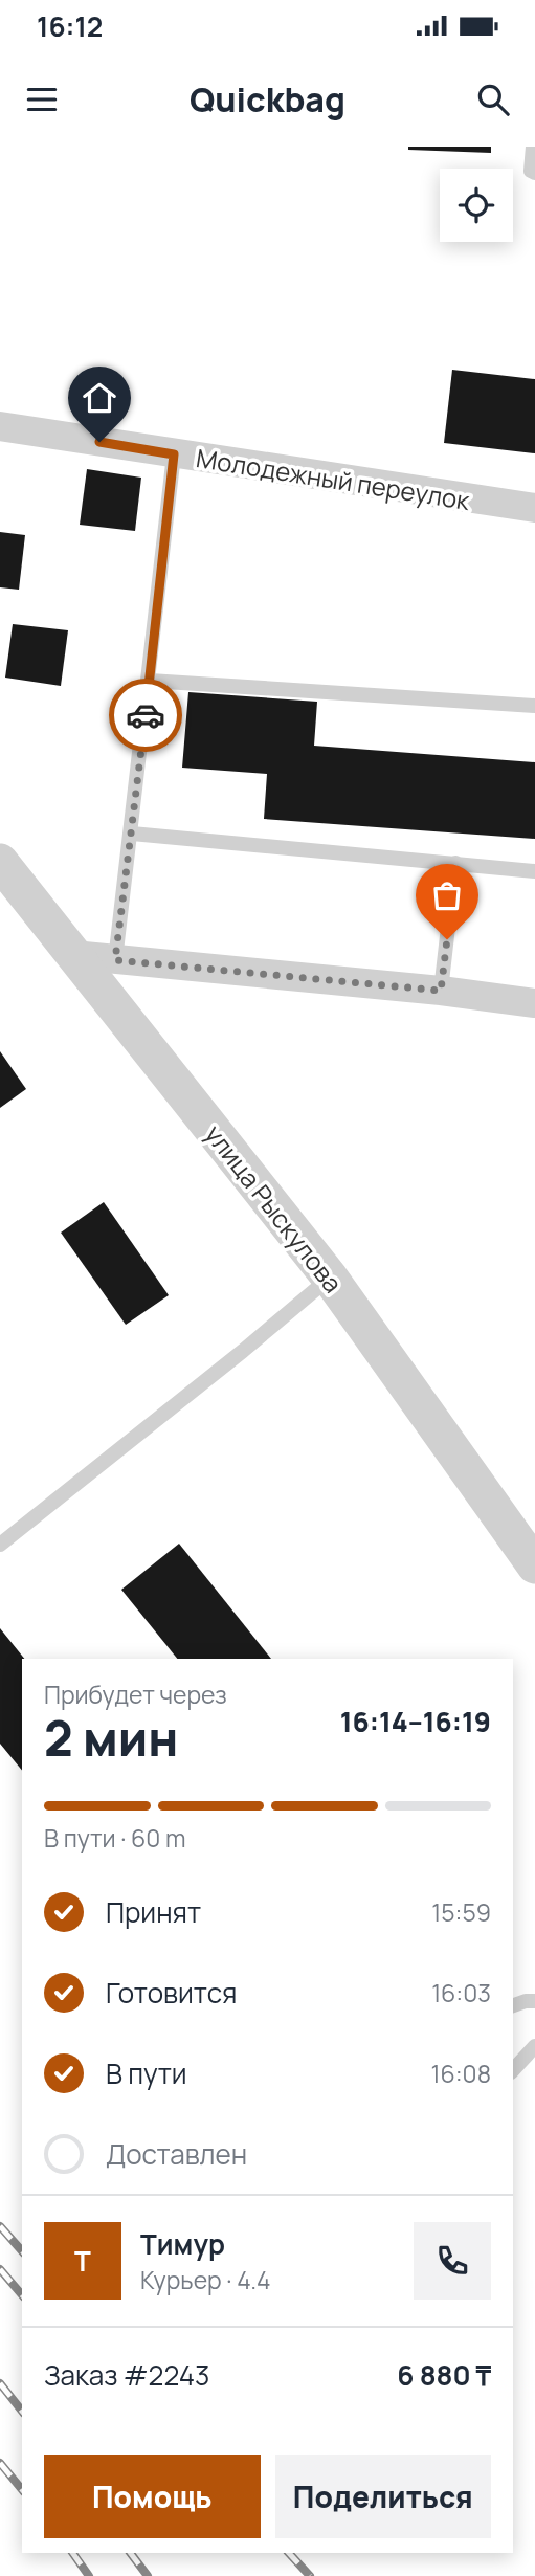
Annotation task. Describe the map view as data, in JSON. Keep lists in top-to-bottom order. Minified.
{"streets":{"street":["Молодежный переулок","улица Рыскулова"]},"page":{"status":"16:12","header":"Quickbag","heading":["2 мин","Прибудет через","16:14–16:19"],"panel":["Тимур","Курьер · 4.4","Заказ #2243","6 880 ₸"],"bar":"В пути · 60 m","list":[["Принят","15:59"],["Готовится","16:03"],["В пути","16:08"],"Доставлен"],"round":"Т","buttons":["Помощь","Поделиться"]}}
